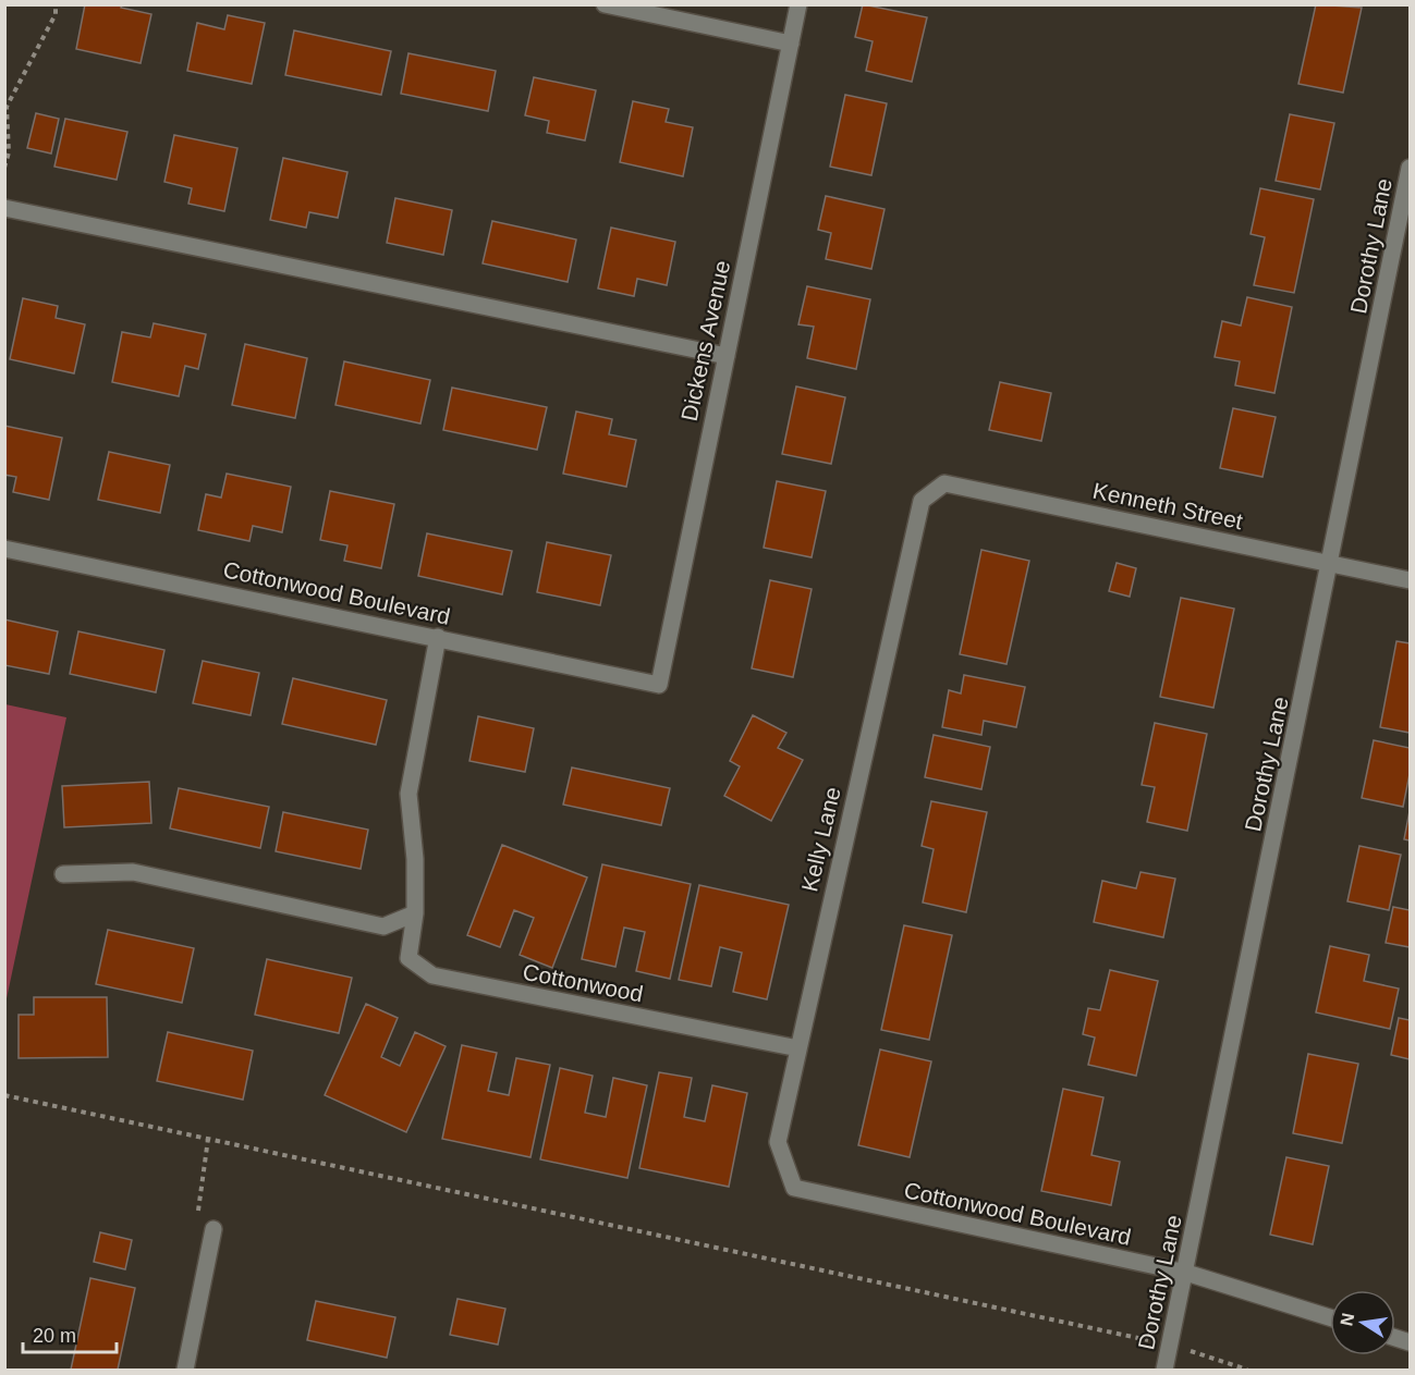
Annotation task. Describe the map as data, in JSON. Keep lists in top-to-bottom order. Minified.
{"streets":{"street":["Dorothy Lane","Dickens Avenue","Kenneth Street","Cottonwood Boulevard","Kelly Lane","Cottonwood"]},"crossings":[["Dorothy Lane","Kenneth Street"],["Dorothy Lane","Cottonwood Boulevard"],["Dickens Avenue","Cottonwood Boulevard"],["Kenneth Street","Kelly Lane"],["Cottonwood Boulevard","Kelly Lane"],["Cottonwood Boulevard","Cottonwood"],["Kelly Lane","Cottonwood"]],"scale_bar":"20 m","north":"left"}
